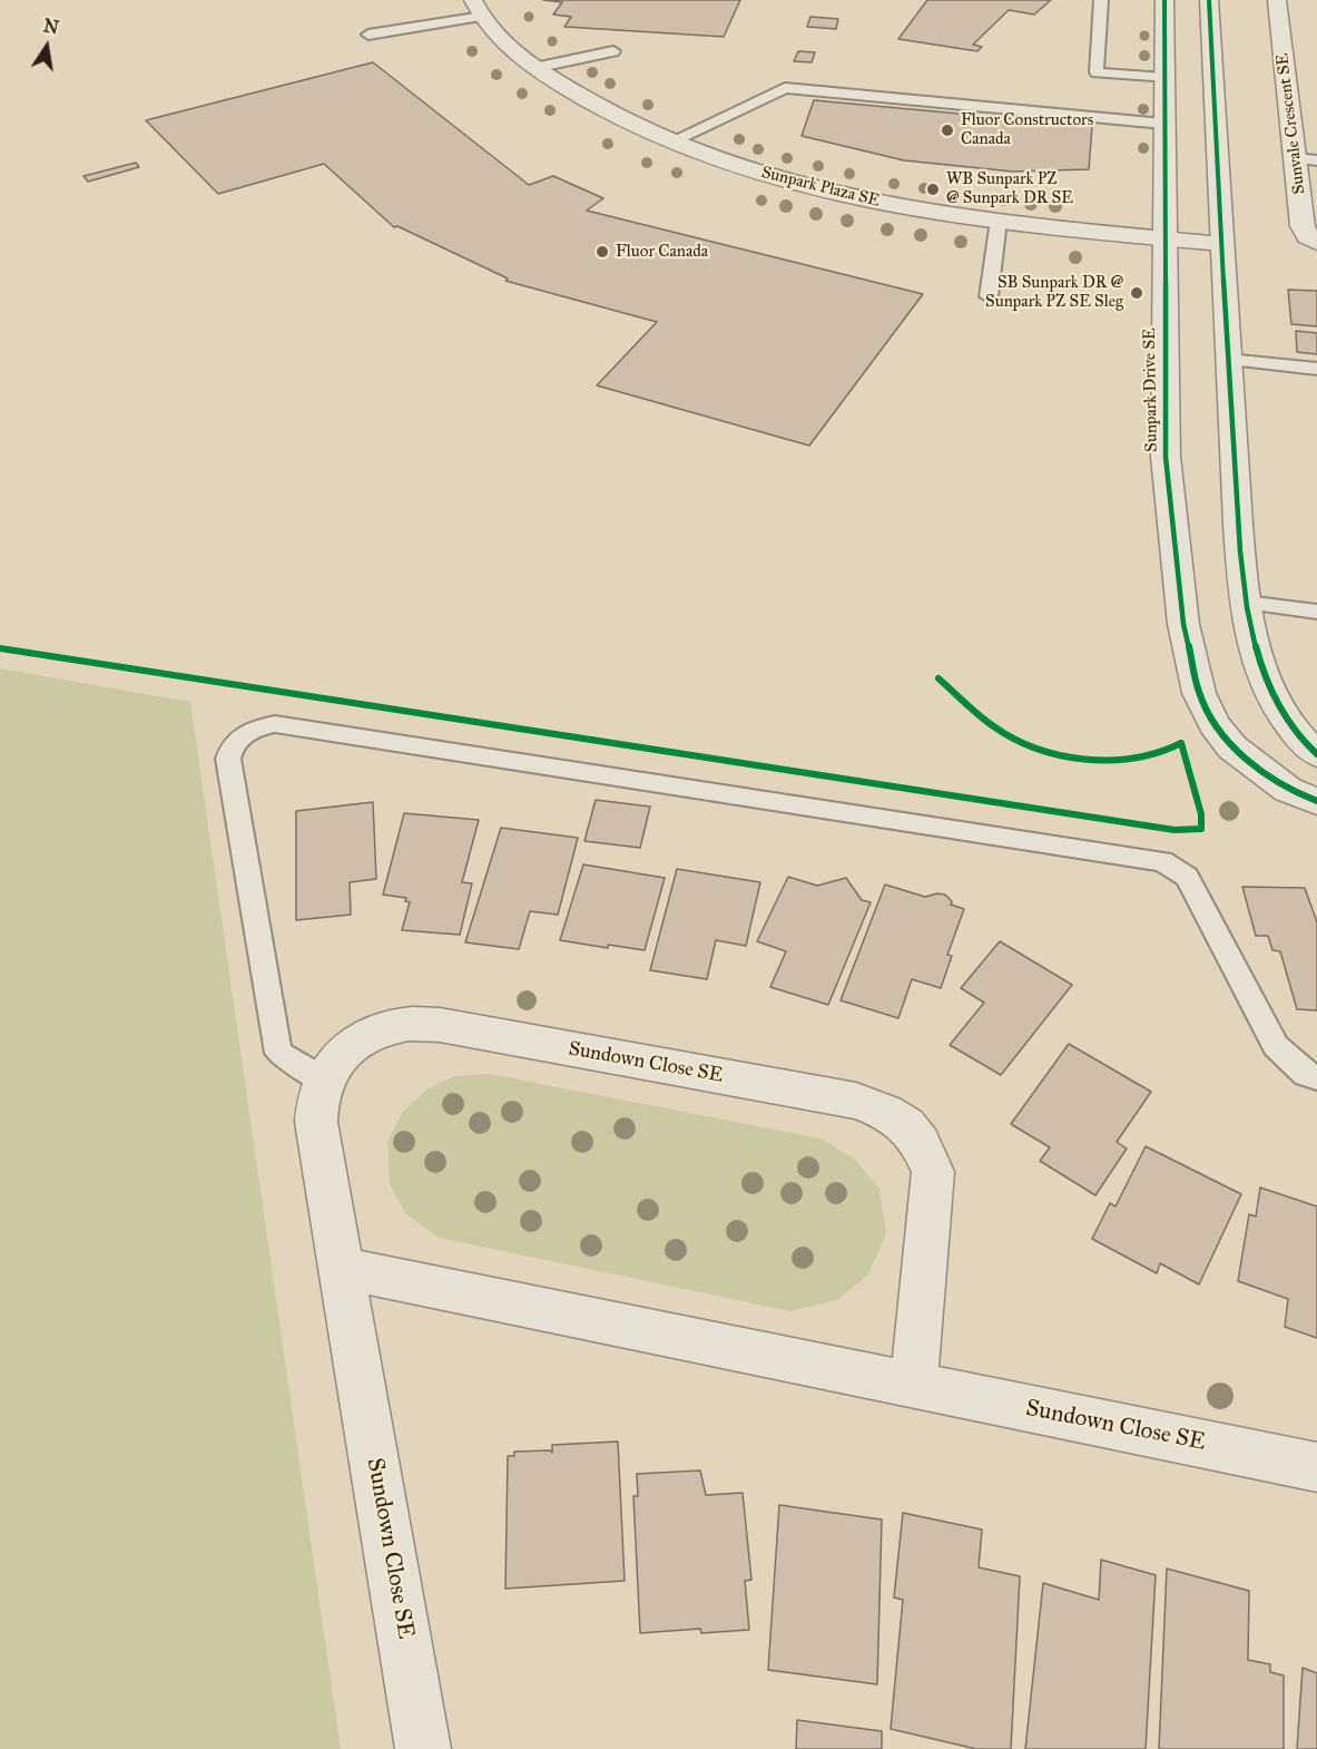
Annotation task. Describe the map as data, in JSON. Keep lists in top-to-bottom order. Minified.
{"streets":{"street":["Sunvale Crescent SE","Sunpark Plaza SE","Sunpark Drive SE","Sundown Close SE"]},"crossings":[["Sunpark Plaza SE","Sunpark Drive SE"]],"places":["Fluor Constructors Canada","WB Sunpark PZ @ Sunpark DR SE","Fluor Canada","SB Sunpark DR @ Sunpark PZ SE Sleg"],"north":"top"}
